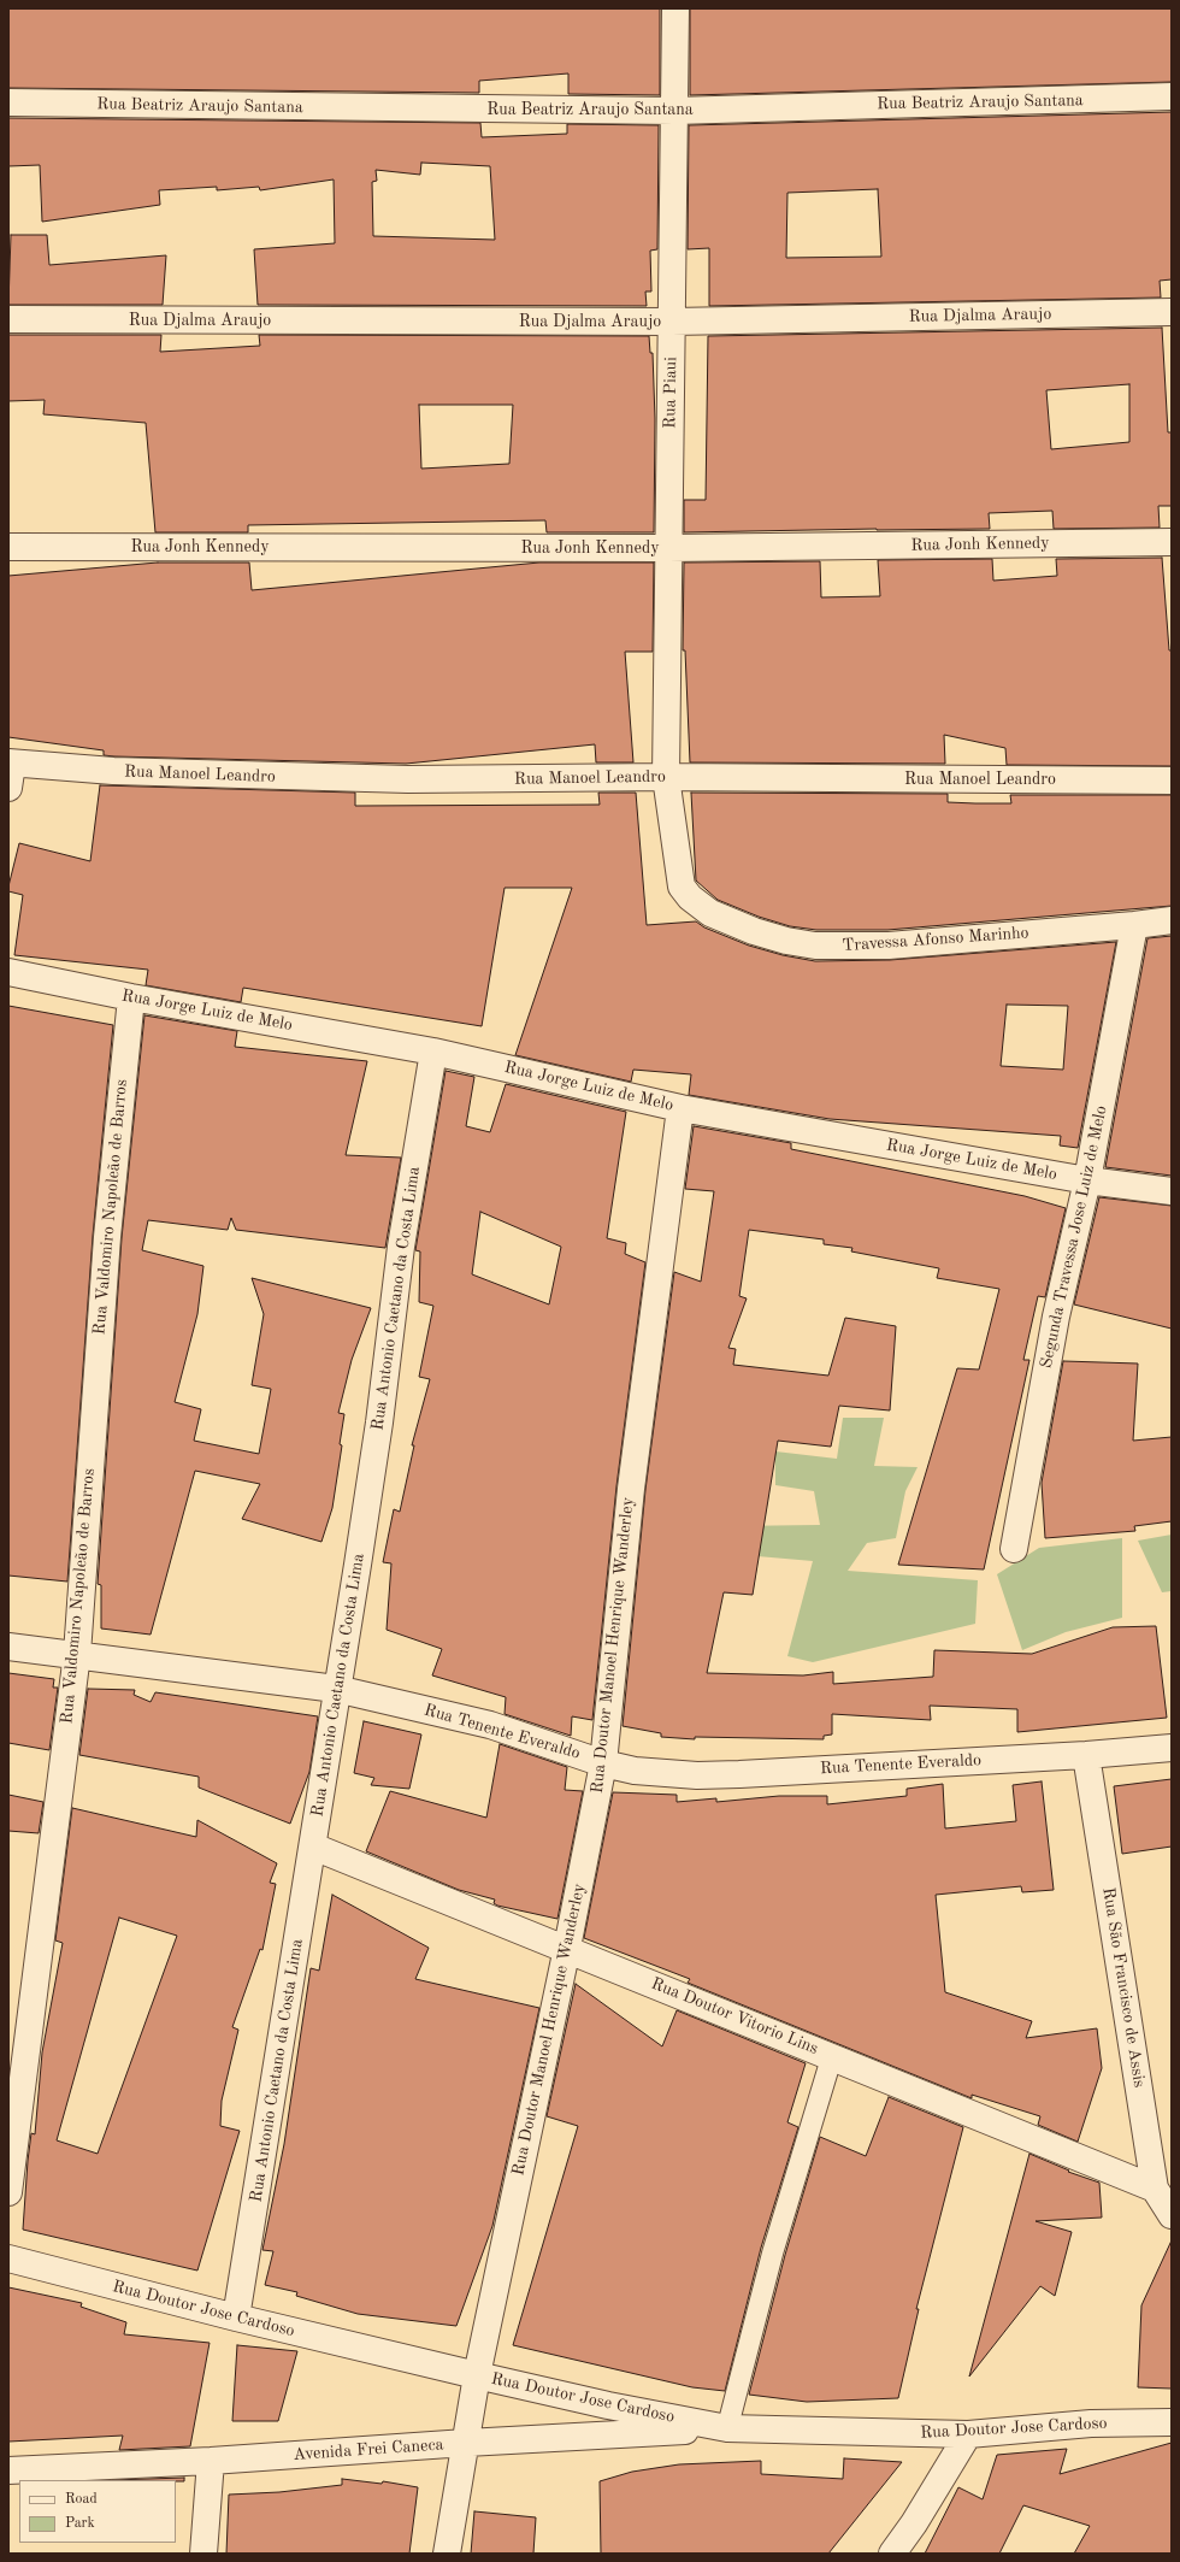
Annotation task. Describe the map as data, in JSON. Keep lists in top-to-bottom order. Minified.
{"streets":{"street":["Rua Beatriz Araujo Santana","Rua Djalma Araujo","Rua Piaui","Rua Jonh Kennedy","Rua Manoel Leandro","Travessa Afonso Marinho","Rua Jorge Luiz de Melo","Rua Valdomiro Napoleão de Barros","Segunda Travessa Jose Luiz de Melo","Rua Antonio Caetano da Costa Lima","Rua Doutor Manoel Henrique Wanderley","Rua Tenente Everaldo","Rua São Francisco de Assis","Rua Doutor Vitorio Lins","Rua Doutor Jose Cardoso","Avenida Frei Caneca"]},"crossings":[["Rua Beatriz Araujo Santana","Rua Piaui"],["Rua Djalma Araujo","Rua Piaui"],["Rua Piaui","Rua Jonh Kennedy"],["Rua Piaui","Rua Manoel Leandro"],["Rua Piaui","Travessa Afonso Marinho"],["Rua Manoel Leandro","Travessa Afonso Marinho"],["Travessa Afonso Marinho","Segunda Travessa Jose Luiz de Melo"],["Rua Jorge Luiz de Melo","Rua Valdomiro Napoleão de Barros"],["Rua Jorge Luiz de Melo","Segunda Travessa Jose Luiz de Melo"],["Rua Jorge Luiz de Melo","Rua Antonio Caetano da Costa Lima"],["Rua Jorge Luiz de Melo","Rua Doutor Manoel Henrique Wanderley"],["Rua Valdomiro Napoleão de Barros","Rua Tenente Everaldo"],["Rua Antonio Caetano da Costa Lima","Rua Tenente Everaldo"],["Rua Antonio Caetano da Costa Lima","Rua Doutor Vitorio Lins"],["Rua Antonio Caetano da Costa Lima","Rua Doutor Jose Cardoso"],["Rua Doutor Manoel Henrique Wanderley","Rua Tenente Everaldo"],["Rua Doutor Manoel Henrique Wanderley","Rua Doutor Vitorio Lins"],["Rua Doutor Manoel Henrique Wanderley","Rua Doutor Jose Cardoso"],["Rua Doutor Manoel Henrique Wanderley","Avenida Frei Caneca"],["Rua Tenente Everaldo","Rua São Francisco de Assis"],["Rua São Francisco de Assis","Rua Doutor Vitorio Lins"],["Rua Doutor Jose Cardoso","Avenida Frei Caneca"]],"legend":["Road","Park"]}
